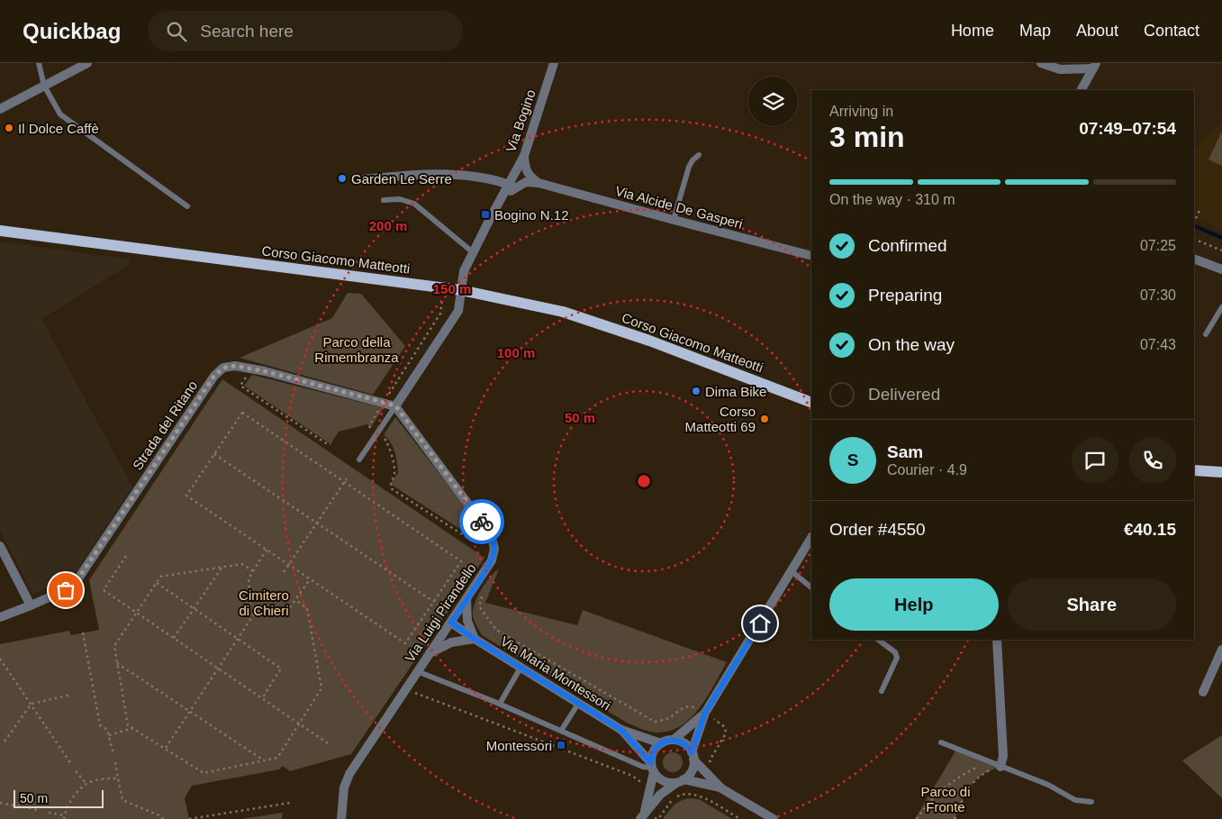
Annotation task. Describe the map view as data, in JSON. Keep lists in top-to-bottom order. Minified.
{"streets":{"main road":["Corso Giacomo Matteotti"],"street":["Via Bogino","Via Alcide De Gasperi","Strada del Ritano","Via Luigi Pirandello","Via Maria Montessori"]},"crossings":[["Via Bogino","Via Alcide De Gasperi"],["Strada del Ritano","Via Luigi Pirandello"],["Via Luigi Pirandello","Via Maria Montessori"]],"parks":["Parco della Rimembranza","Cimitero di Chieri","Parco di Fronte"],"places":{"other":["Il Dolce Caffè","Garden Le Serre","Dima Bike","Corso Matteotti 69"],"transit":["Bogino N.12","Montessori"]},"scale_bar":"50 m","page":{"header":"Quickbag","search":"Search here","nav":["Home","Map","About","Contact"],"heading":["3 min","Arriving in","07:49–07:54"],"panel":["Sam","Courier · 4.9","Order #4550","€40.15"],"bar":"On the way · 310 m","list":[["Confirmed","07:25"],["Preparing","07:30"],["On the way","07:43"],"Delivered"],"round":"S","buttons":["Help","Share"],"scale":"50 m"},"rings":["200 m","150 m","100 m","50 m"]}
